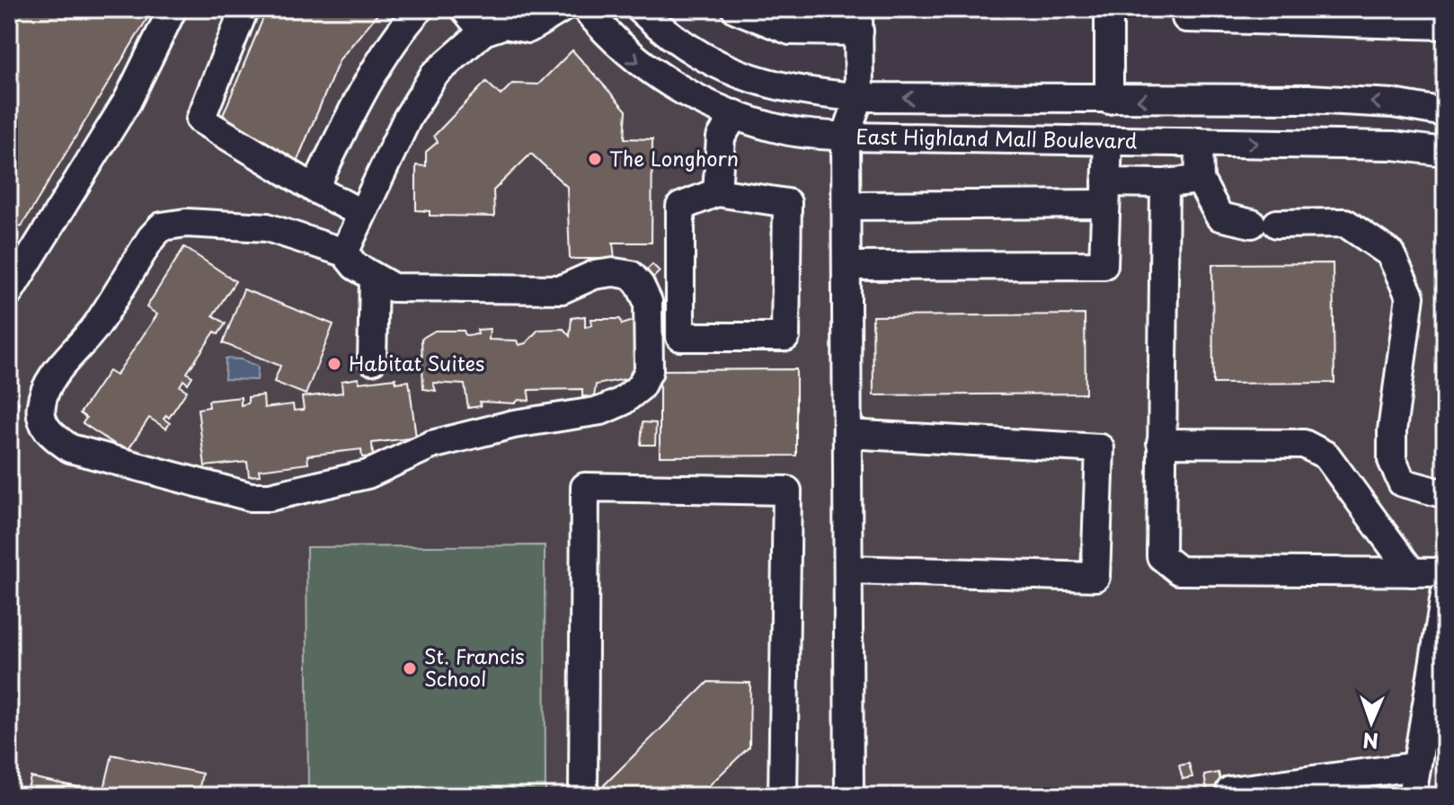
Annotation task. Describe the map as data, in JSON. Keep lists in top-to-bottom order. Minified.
{"streets":{"street":["East Highland Mall Boulevard"]},"places":["The Longhorn","Habitat Suites","St. Francis School"],"north":"bottom"}
